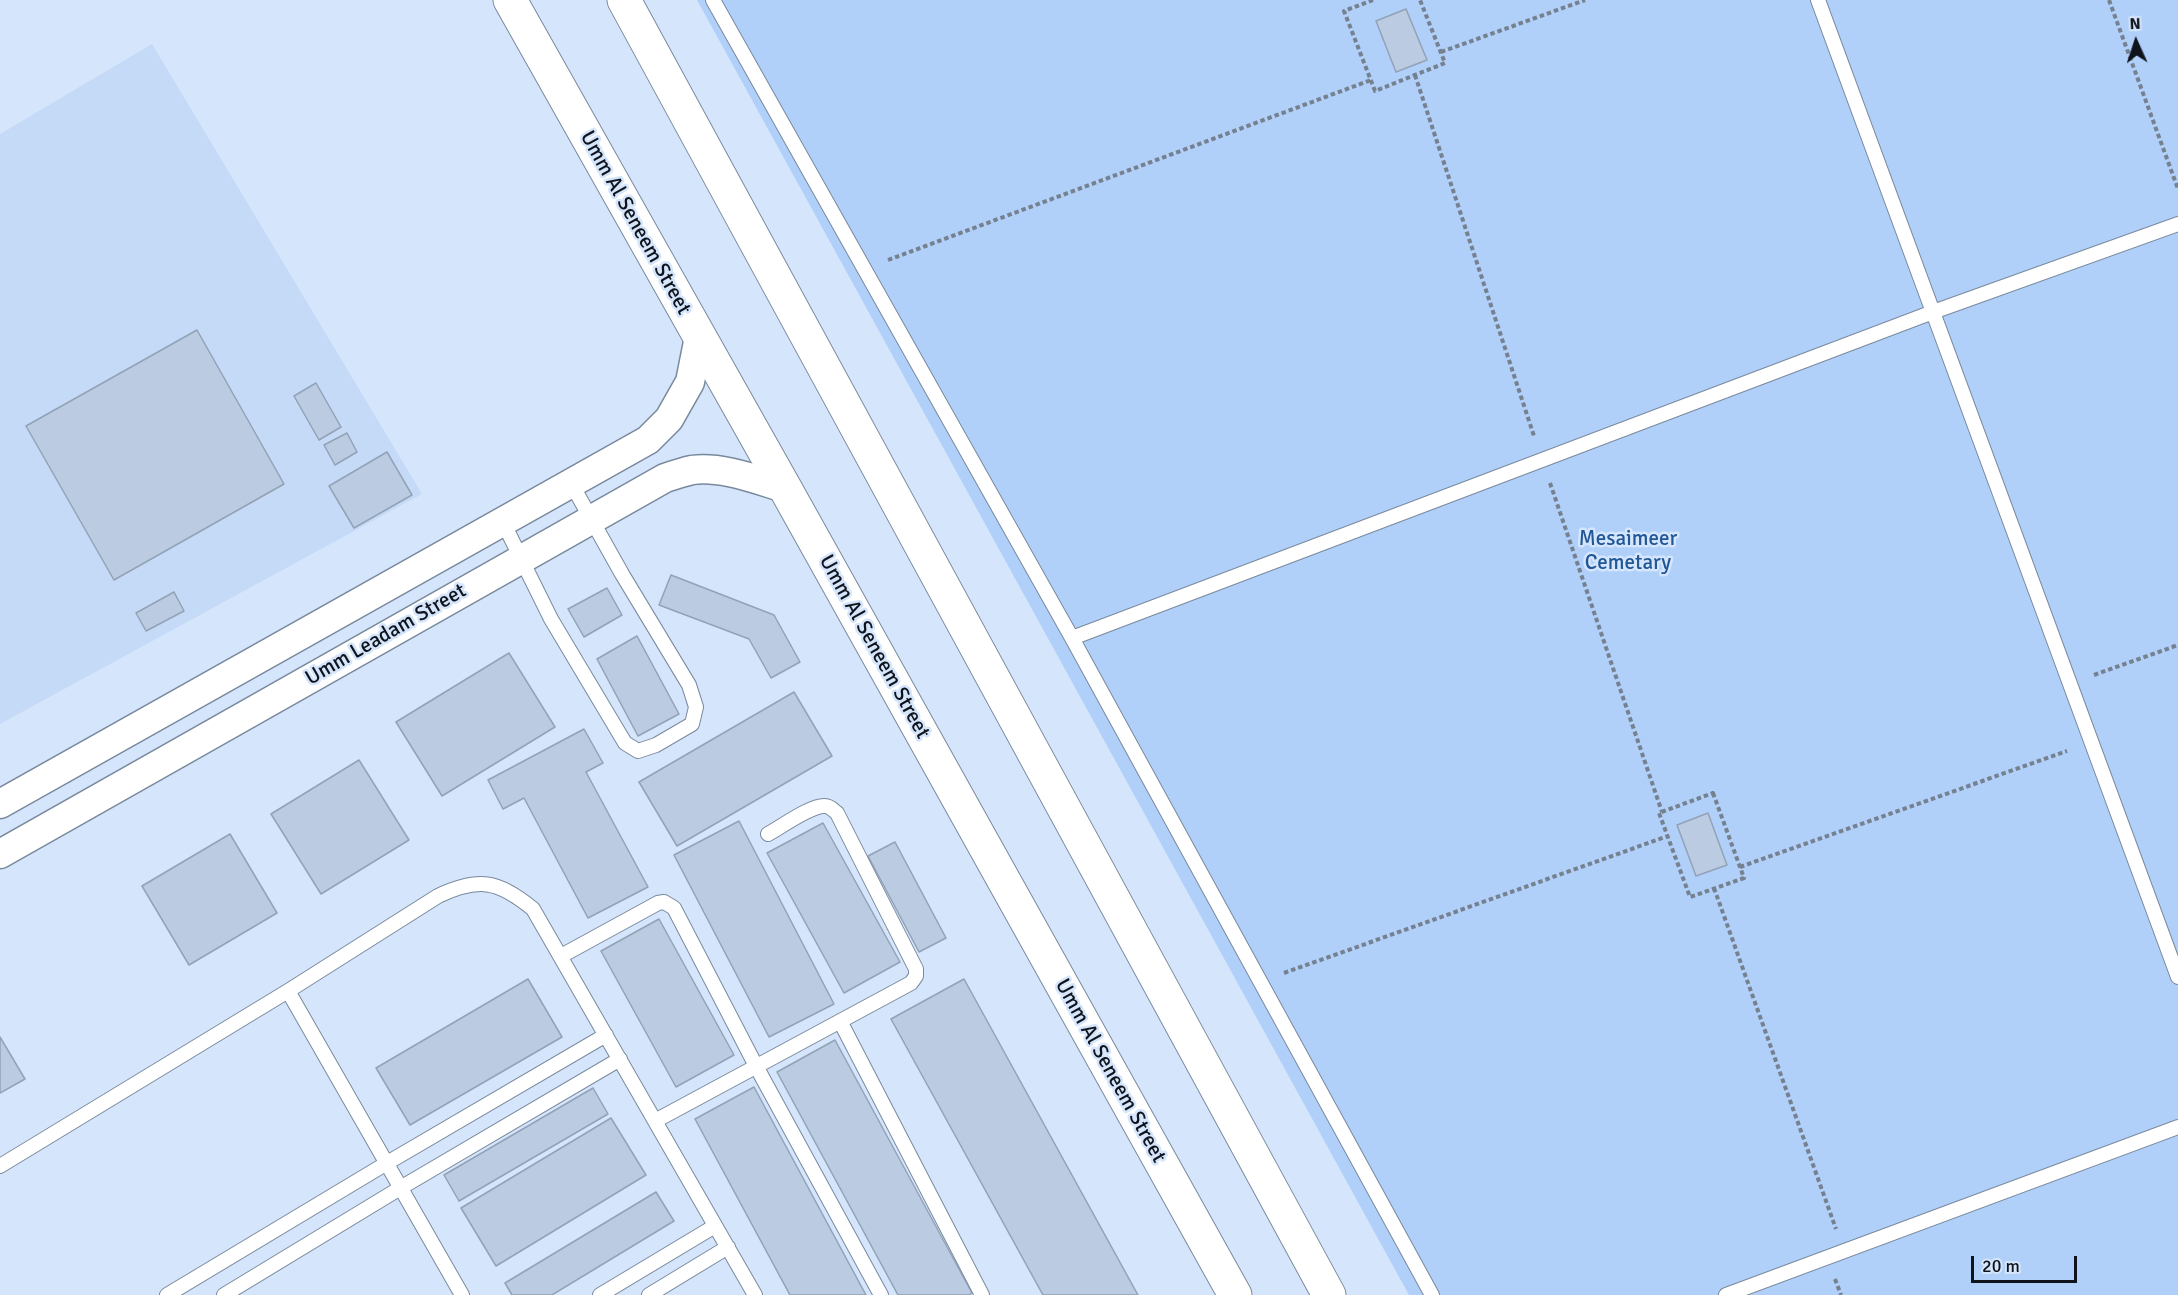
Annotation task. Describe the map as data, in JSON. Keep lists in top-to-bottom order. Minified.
{"streets":{"main road":["Umm Al Seneem Street"],"street":["Umm Leadam Street"]},"crossings":[["Umm Al Seneem Street","Umm Leadam Street"]],"parks":["Mesaimeer Cemetary"],"scale_bar":"20 m","north":"top"}
